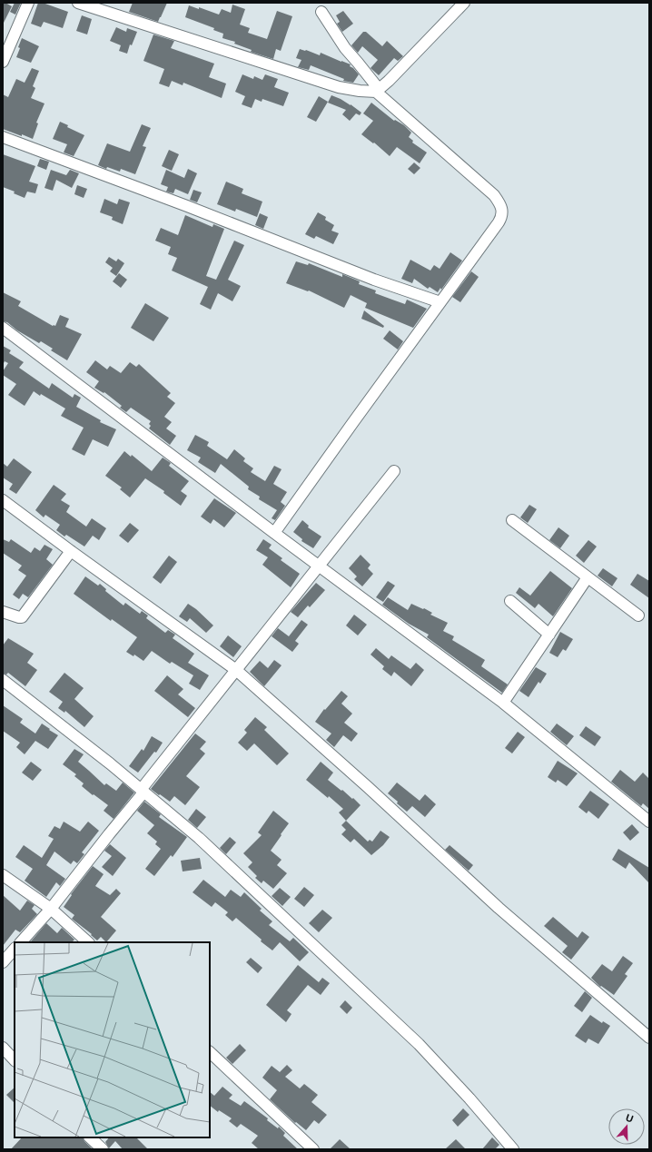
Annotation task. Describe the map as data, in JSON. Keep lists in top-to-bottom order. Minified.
{"north":"top"}
